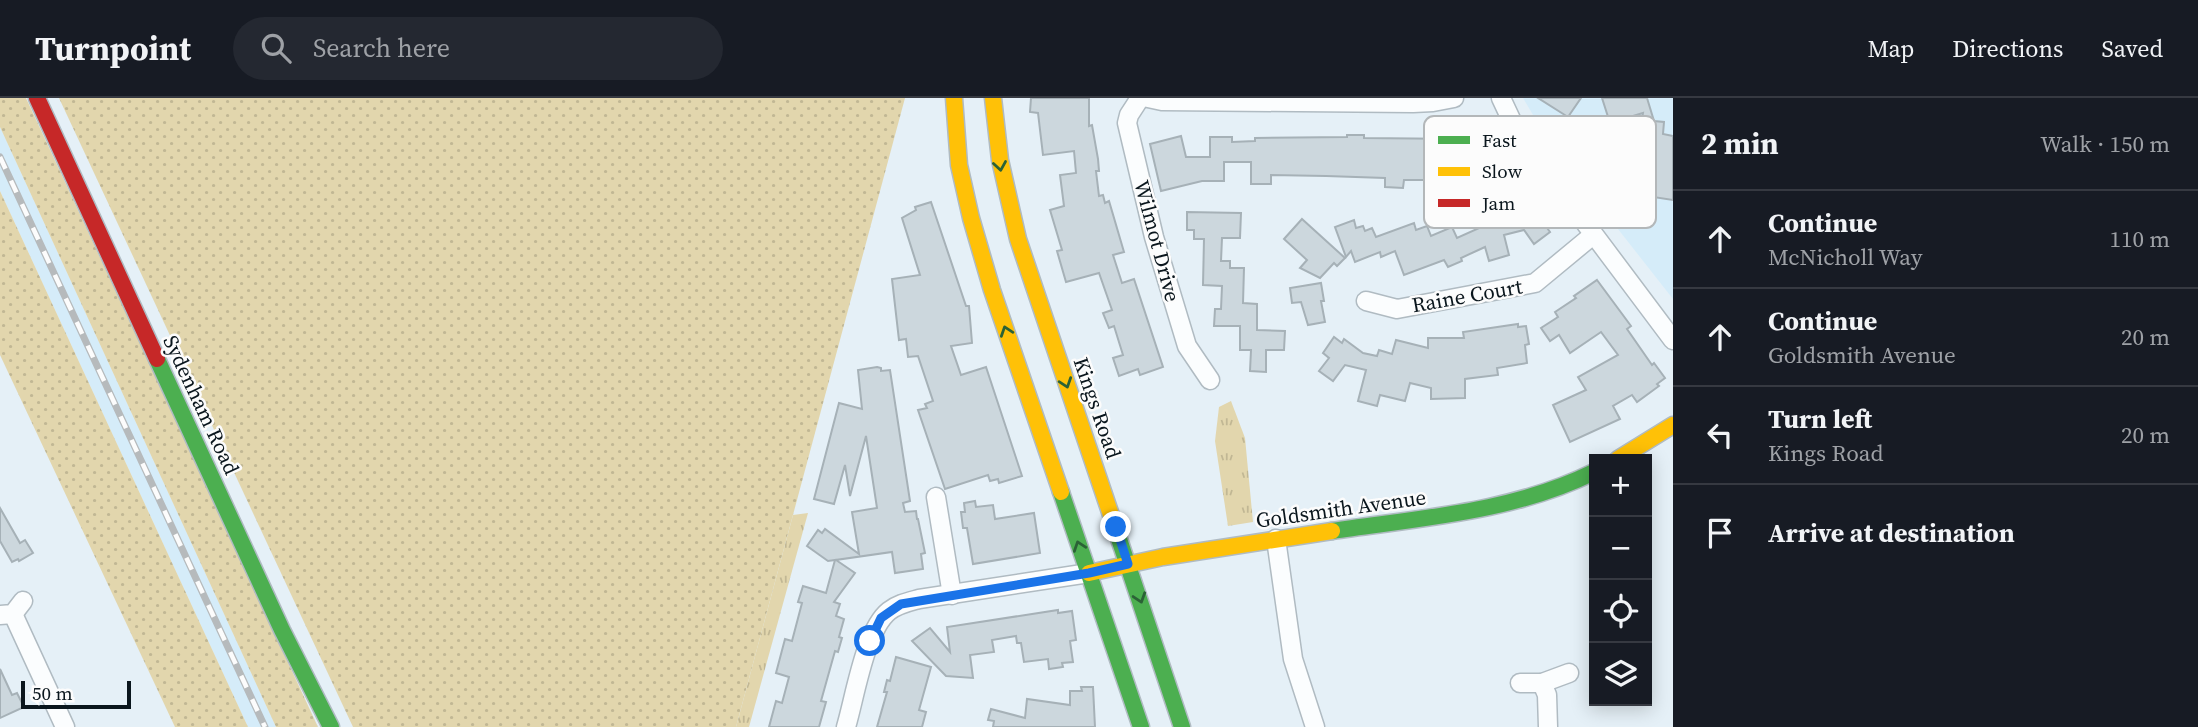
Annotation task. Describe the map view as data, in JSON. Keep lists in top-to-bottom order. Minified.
{"streets":{"main road":["Sydenham Road","Kings Road","Goldsmith Avenue"],"street":["Wilmot Drive","Raine Court"]},"crossings":[["Kings Road","Goldsmith Avenue"]],"legend":["Fast","Slow","Jam"],"scale_bar":"50 m","page":{"header":"Turnpoint","search":"Search here","nav":["Map","Directions","Saved"],"heading":["2 min","Walk · 150 m"],"list":[["Continue","McNicholl Way","110 m"],["Continue","Goldsmith Avenue","20 m"],["Turn left","Kings Road","20 m"],"Arrive at destination"],"map_buttons":["+","−"],"scale":"50 m"}}
